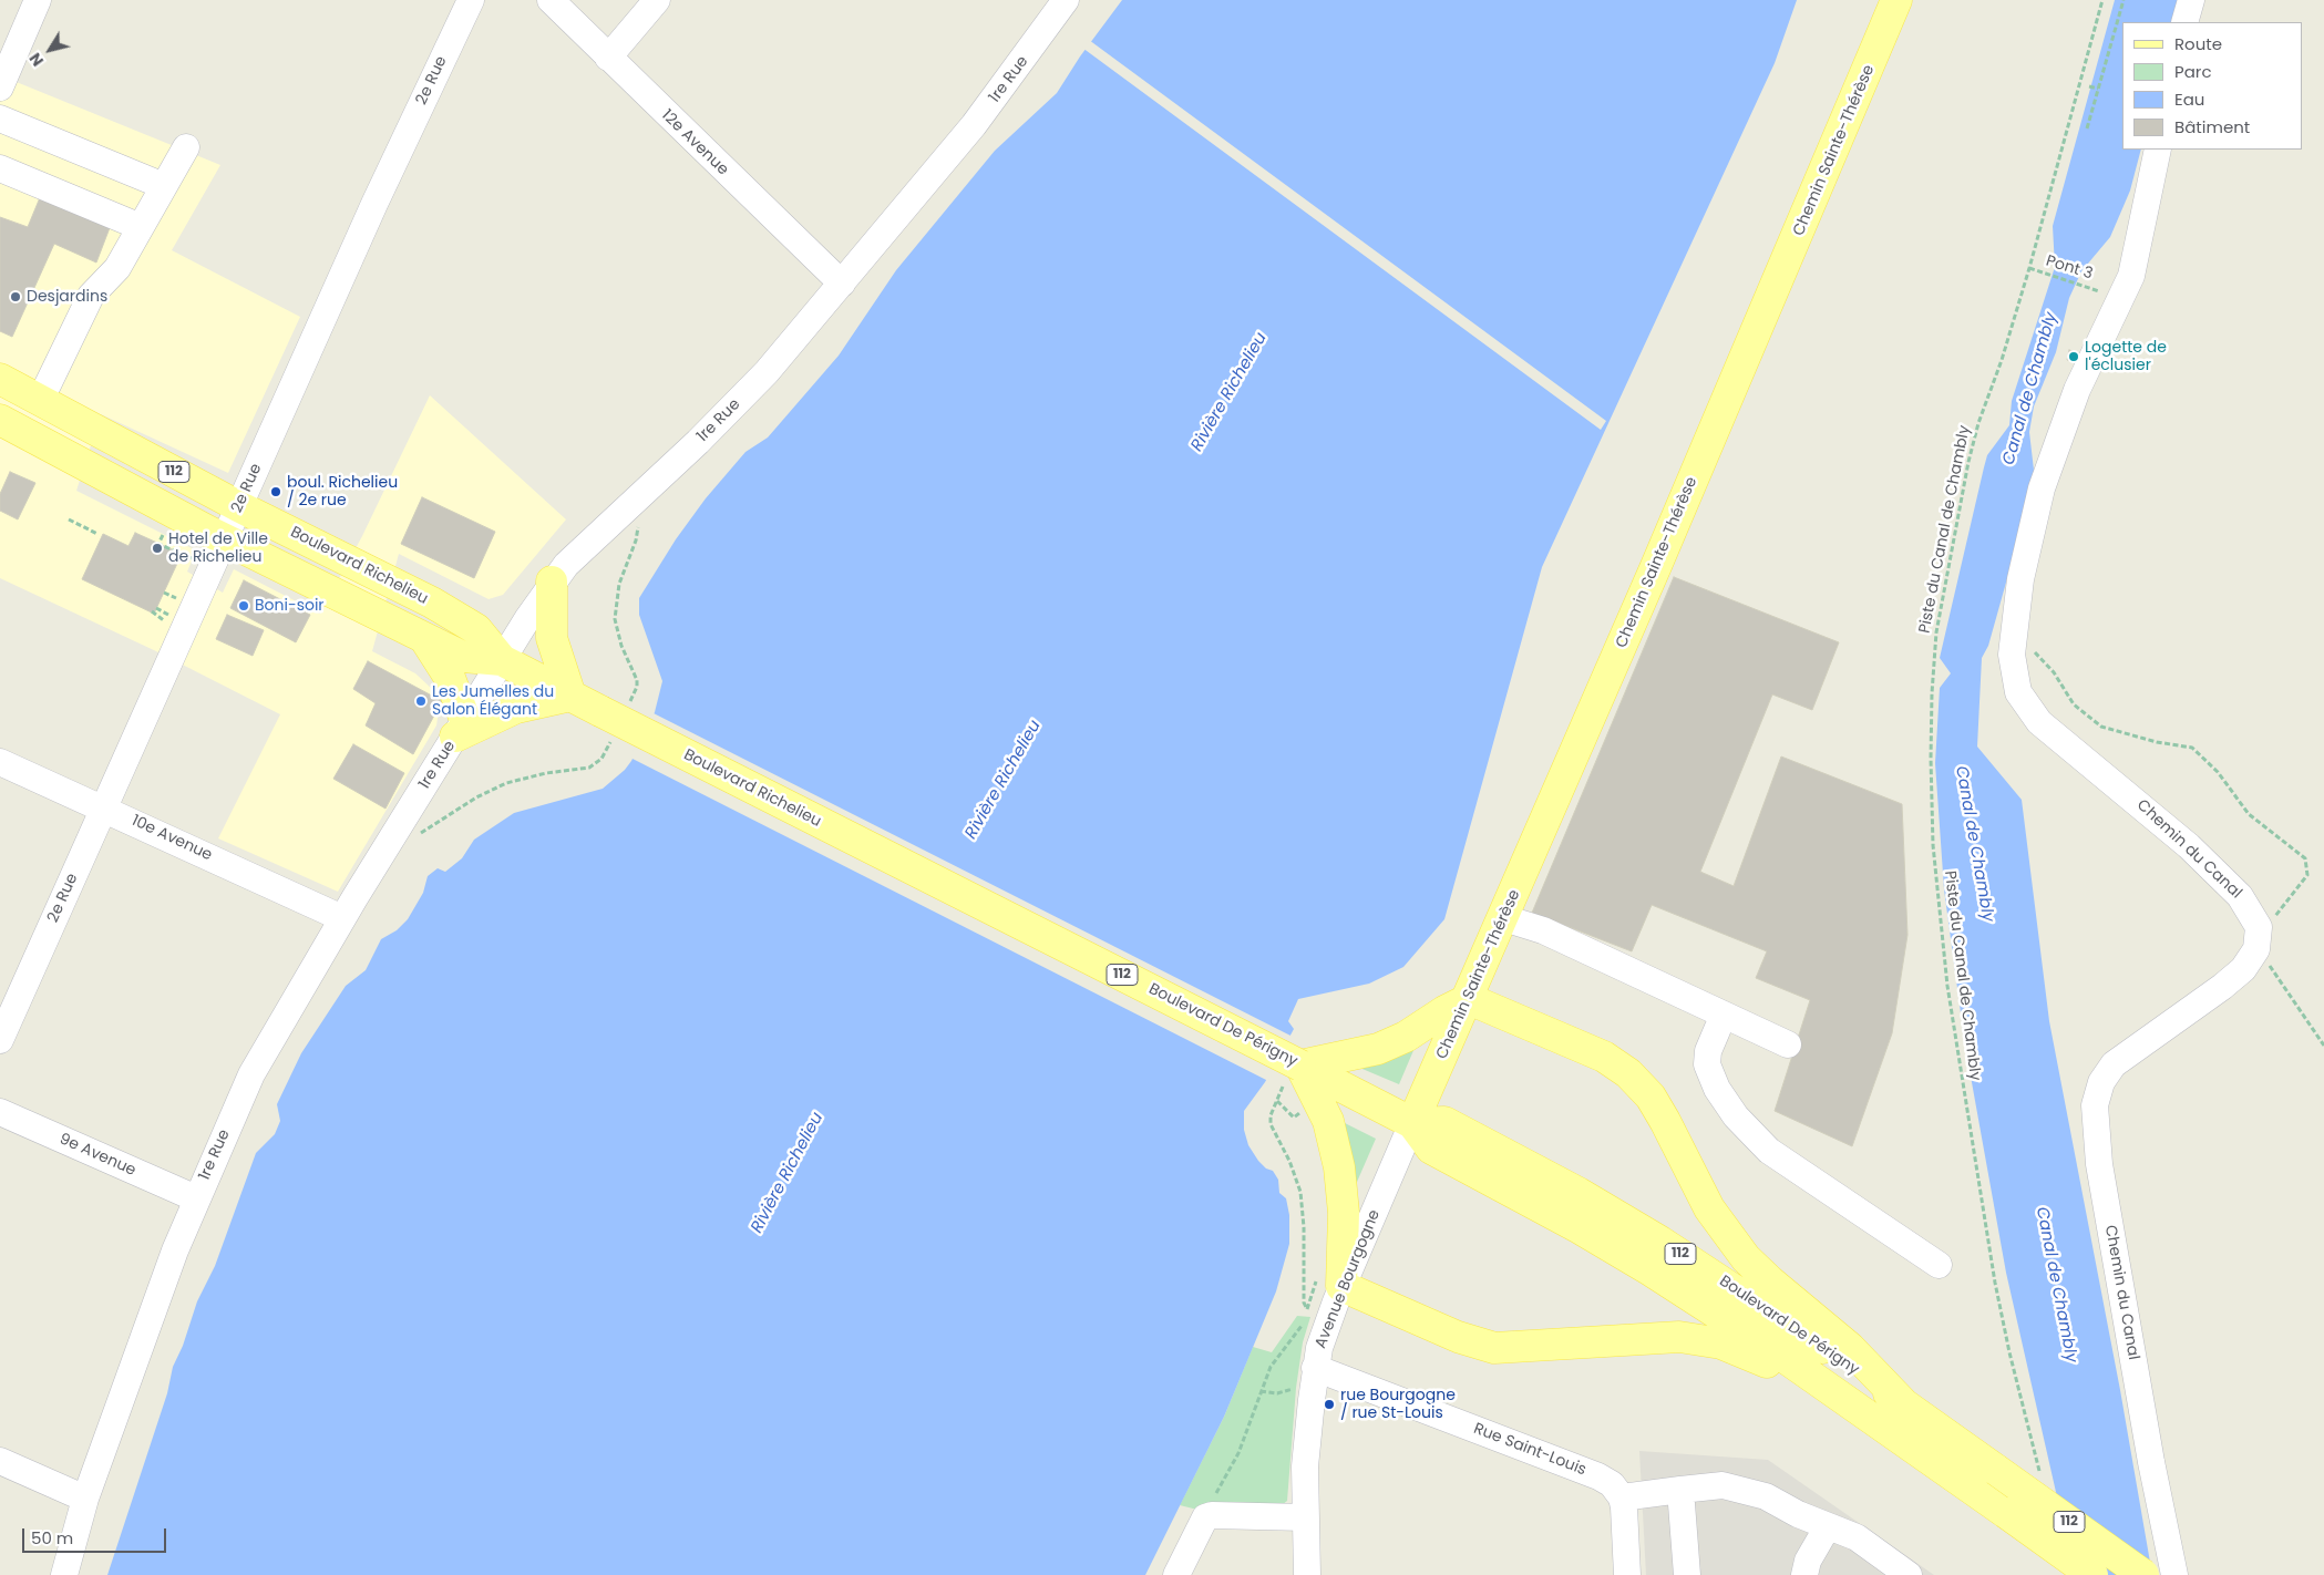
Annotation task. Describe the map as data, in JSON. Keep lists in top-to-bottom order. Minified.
{"streets":{"main road":["Chemin Sainte-Thérèse","112","Boulevard Richelieu","Boulevard De Périgny"],"street":["1re Rue","2e Rue","12e Avenue","10e Avenue","Chemin du Canal","9e Avenue","Avenue Bourgogne","Rue Saint-Louis"],"path":["Pont 3","Piste du Canal de Chambly"]},"crossings":[["1re Rue","12e Avenue"],["1re Rue","Boulevard Richelieu"],["1re Rue","10e Avenue"],["1re Rue","9e Avenue"],["2e Rue","Boulevard Richelieu"],["2e Rue","10e Avenue"],["Chemin Sainte-Thérèse","Boulevard De Périgny"],["Chemin Sainte-Thérèse","Avenue Bourgogne"],["Pont 3","Piste du Canal de Chambly"],["Boulevard Richelieu","Boulevard De Périgny"],["Boulevard De Périgny","Avenue Bourgogne"],["Avenue Bourgogne","Rue Saint-Louis"]],"water":["Canal de Chambly","Rivière Richelieu"],"places":["Desjardins","Logette de l'éclusier","boul. Richelieu / 2e rue","Hotel de Ville de Richelieu","Boni-soir","Les Jumelles du Salon Élégant","rue Bourgogne / rue St-Louis"],"legend":["Route","Parc","Eau","Bâtiment"],"scale_bar":"50 m","north":"bottom left"}
